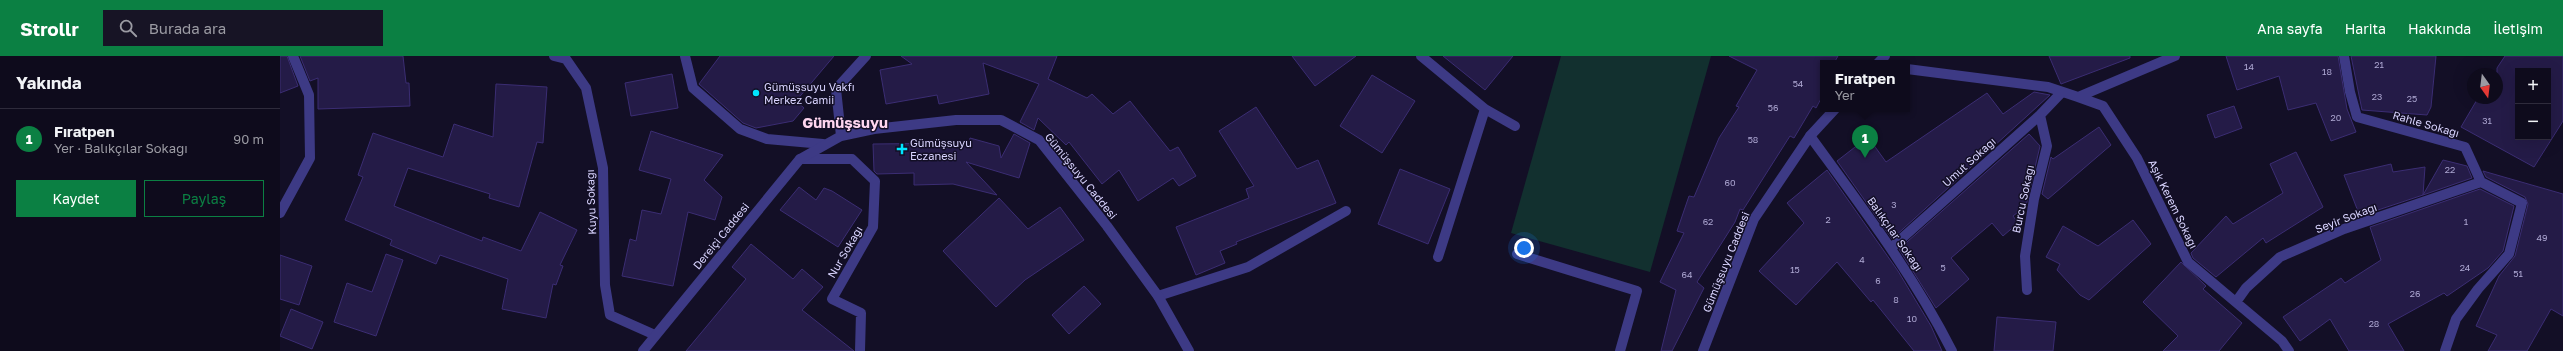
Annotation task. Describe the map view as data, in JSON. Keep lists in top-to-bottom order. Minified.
{"streets":{"street":["Rahle Sokağı","Umut Sokağı","Gümüşsuyu Caddesi","Burcu Sokağı","Kuyu Sokağı","Aşık Kerem Sokağı","Seyir Sokağı","Balıkçılar Sokağı","Dereiçi Caddesi","Nur Sokağı"]},"crossings":[["Rahle Sokağı","Seyir Sokağı"],["Umut Sokağı","Burcu Sokağı"],["Umut Sokağı","Balıkçılar Sokağı"],["Gümüşsuyu Caddesi","Balıkçılar Sokağı"],["Gümüşsuyu Caddesi","Dereiçi Caddesi"],["Kuyu Sokağı","Dereiçi Caddesi"],["Aşık Kerem Sokağı","Seyir Sokağı"],["Dereiçi Caddesi","Nur Sokağı"]],"districts":["Gümüşsuyu"],"places":{"other":["Gümüşsuyu Vakfı Merkez Camii"],"health":["Gümüşsuyu Eczanesi"]},"house_numbers":["21","14","18","54","23","25","56","20","31","58","22","60","3","2","62","1","49","4","5","24","15","51","64","6","26","8","10","28"],"north":"bottom","page":{"header":"Strollr","search":"Burada ara","nav":["Ana sayfa","Harita","Hakkında","İletişim"],"heading":"Yakında","popup":["Fıratpen","Yer"],"map_buttons":["+","−"],"list":[{"mark":"1","name":"Fıratpen","note":"Yer · Balıkçılar Sokağı","value":"90 m"}],"pins":"1","buttons":["Kaydet","Paylaş"]}}
